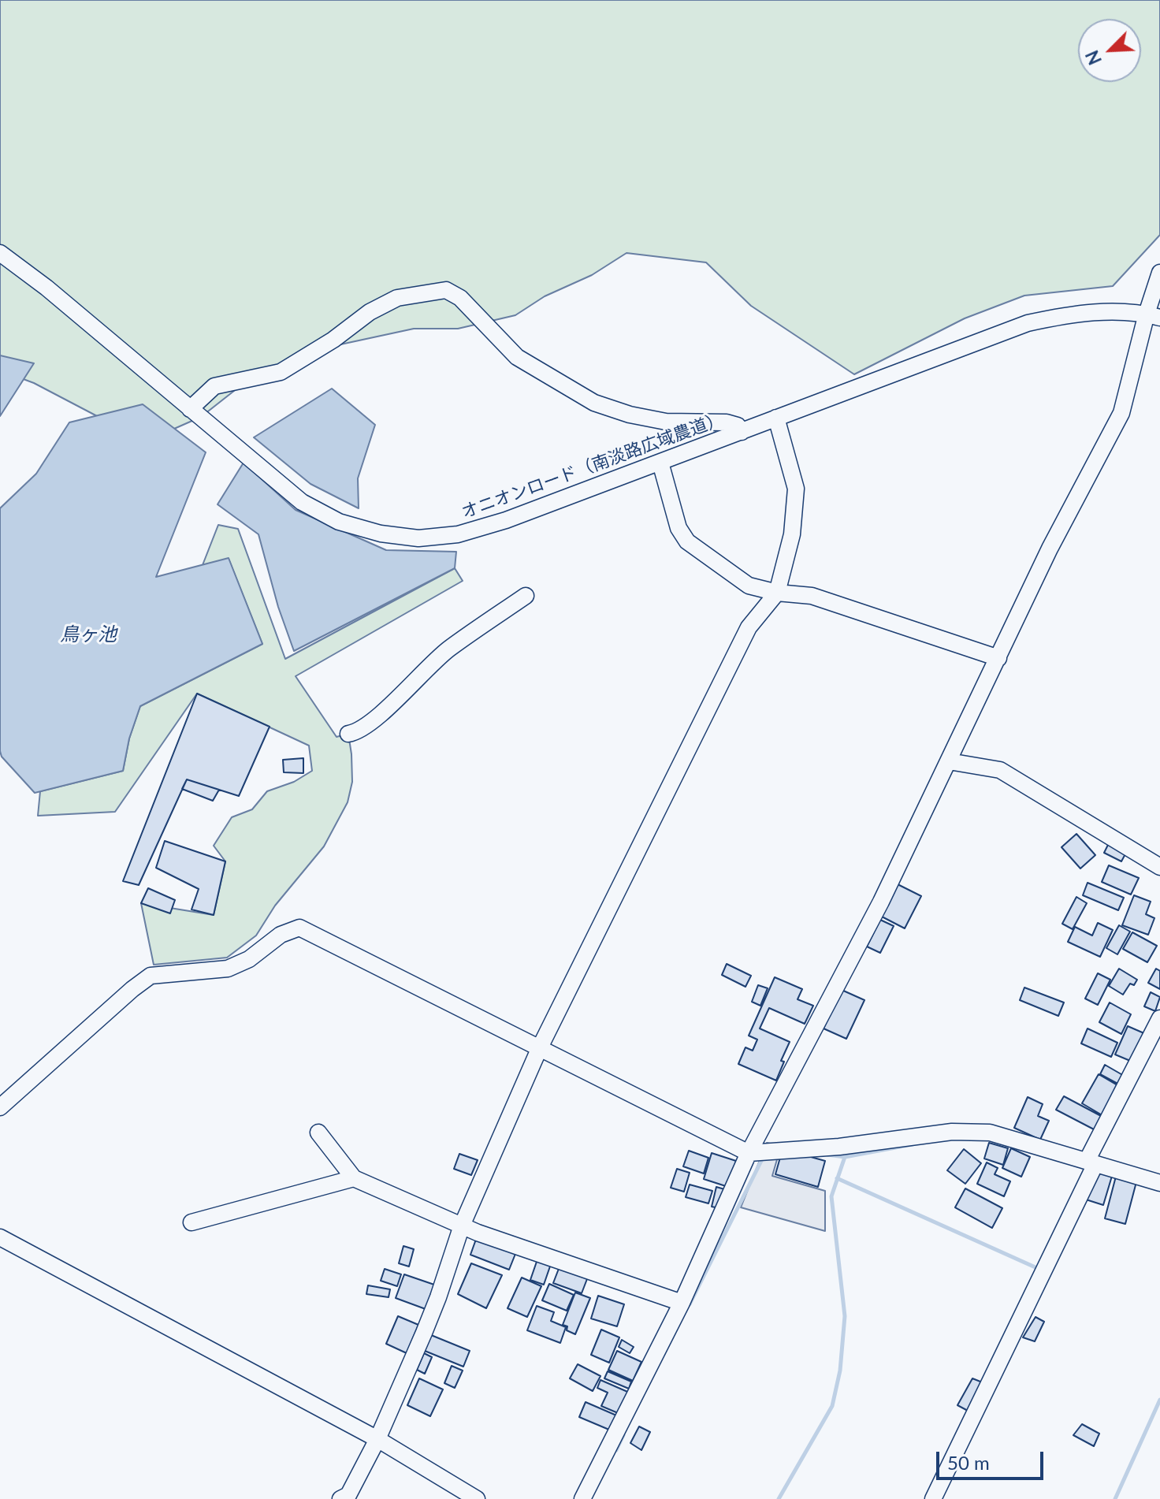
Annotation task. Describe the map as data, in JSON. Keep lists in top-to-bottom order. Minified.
{"streets":{"street":["オニオンロード（南淡路広域農道）"]},"water":["鳥ヶ池"],"scale_bar":"50 m","north":"bottom left"}
